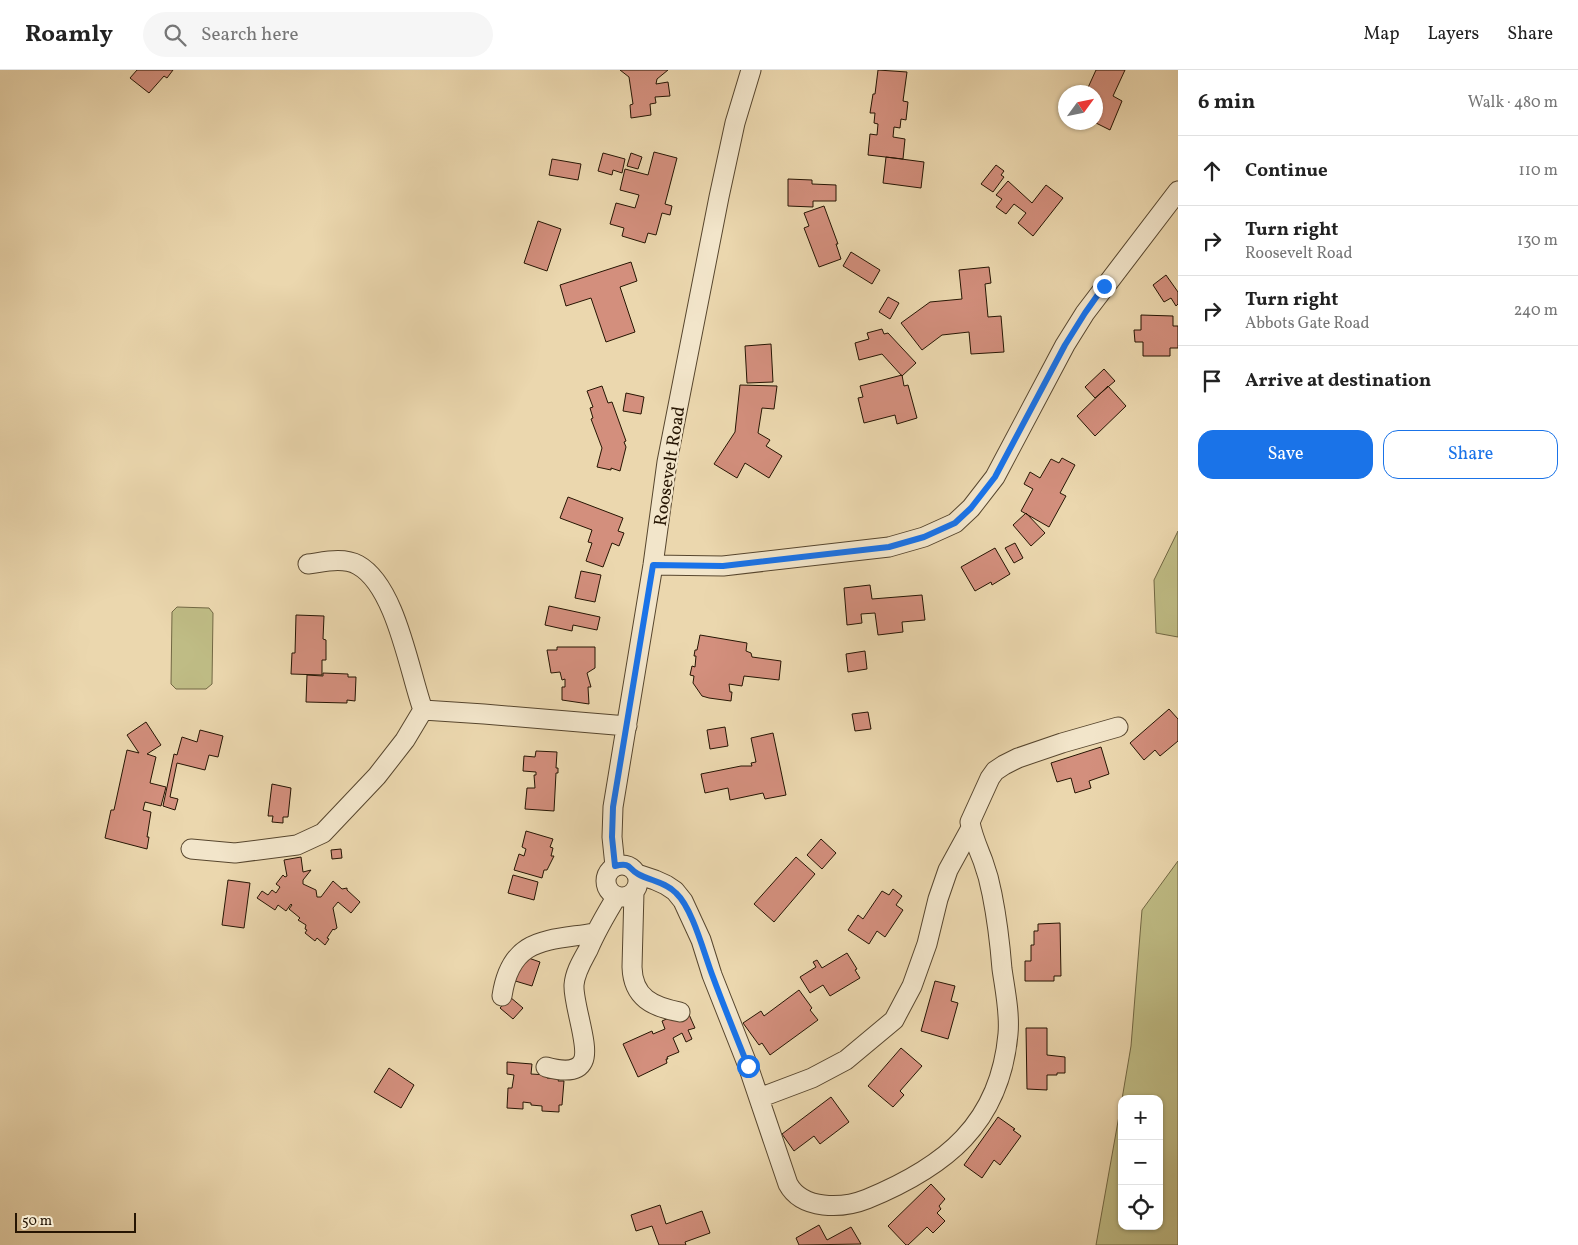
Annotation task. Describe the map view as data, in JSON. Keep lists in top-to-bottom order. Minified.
{"streets":{"street":["Roosevelt Road"]},"scale_bar":"50 m","north":"top right","page":{"header":"Roamly","search":"Search here","nav":["Map","Layers","Share"],"heading":["6 min","Walk · 480 m"],"list":[["Continue","110 m"],["Turn right","Roosevelt Road","130 m"],["Turn right","Abbots Gate Road","240 m"],"Arrive at destination"],"buttons":["Save","Share"],"map_buttons":["+","−"],"scale":"50 m"}}
